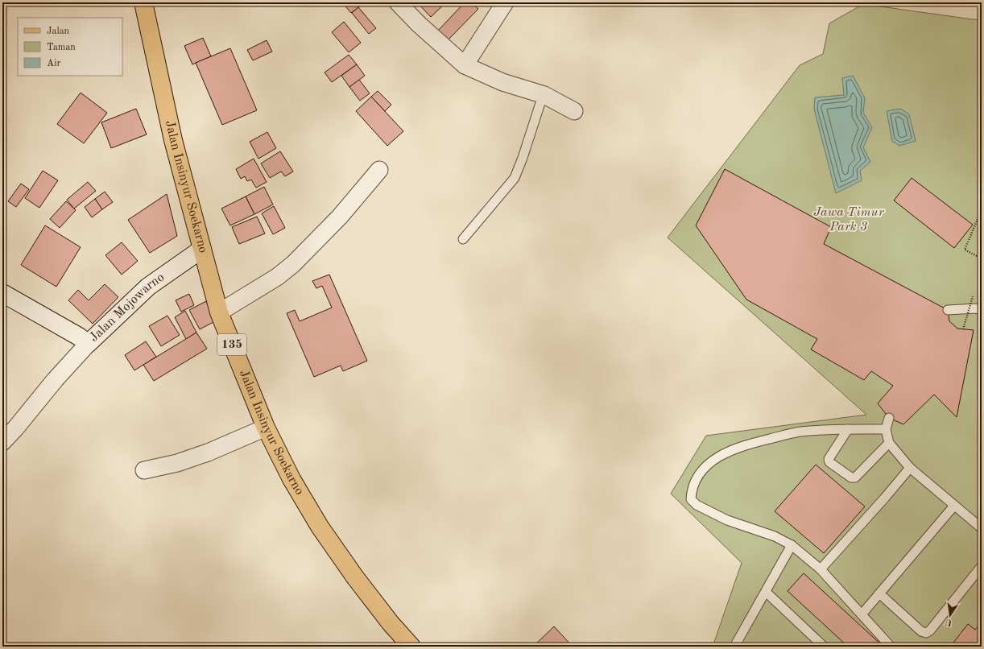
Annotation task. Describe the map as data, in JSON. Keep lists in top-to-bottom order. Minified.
{"streets":{"main road":["Jalan Insinyur Soekarno","135"],"street":["Jalan Mojowarno"]},"crossings":[["Jalan Insinyur Soekarno","Jalan Mojowarno"]],"parks":["Jawa Timur Park 3"],"legend":["Jalan","Taman","Air"],"north":"bottom"}
